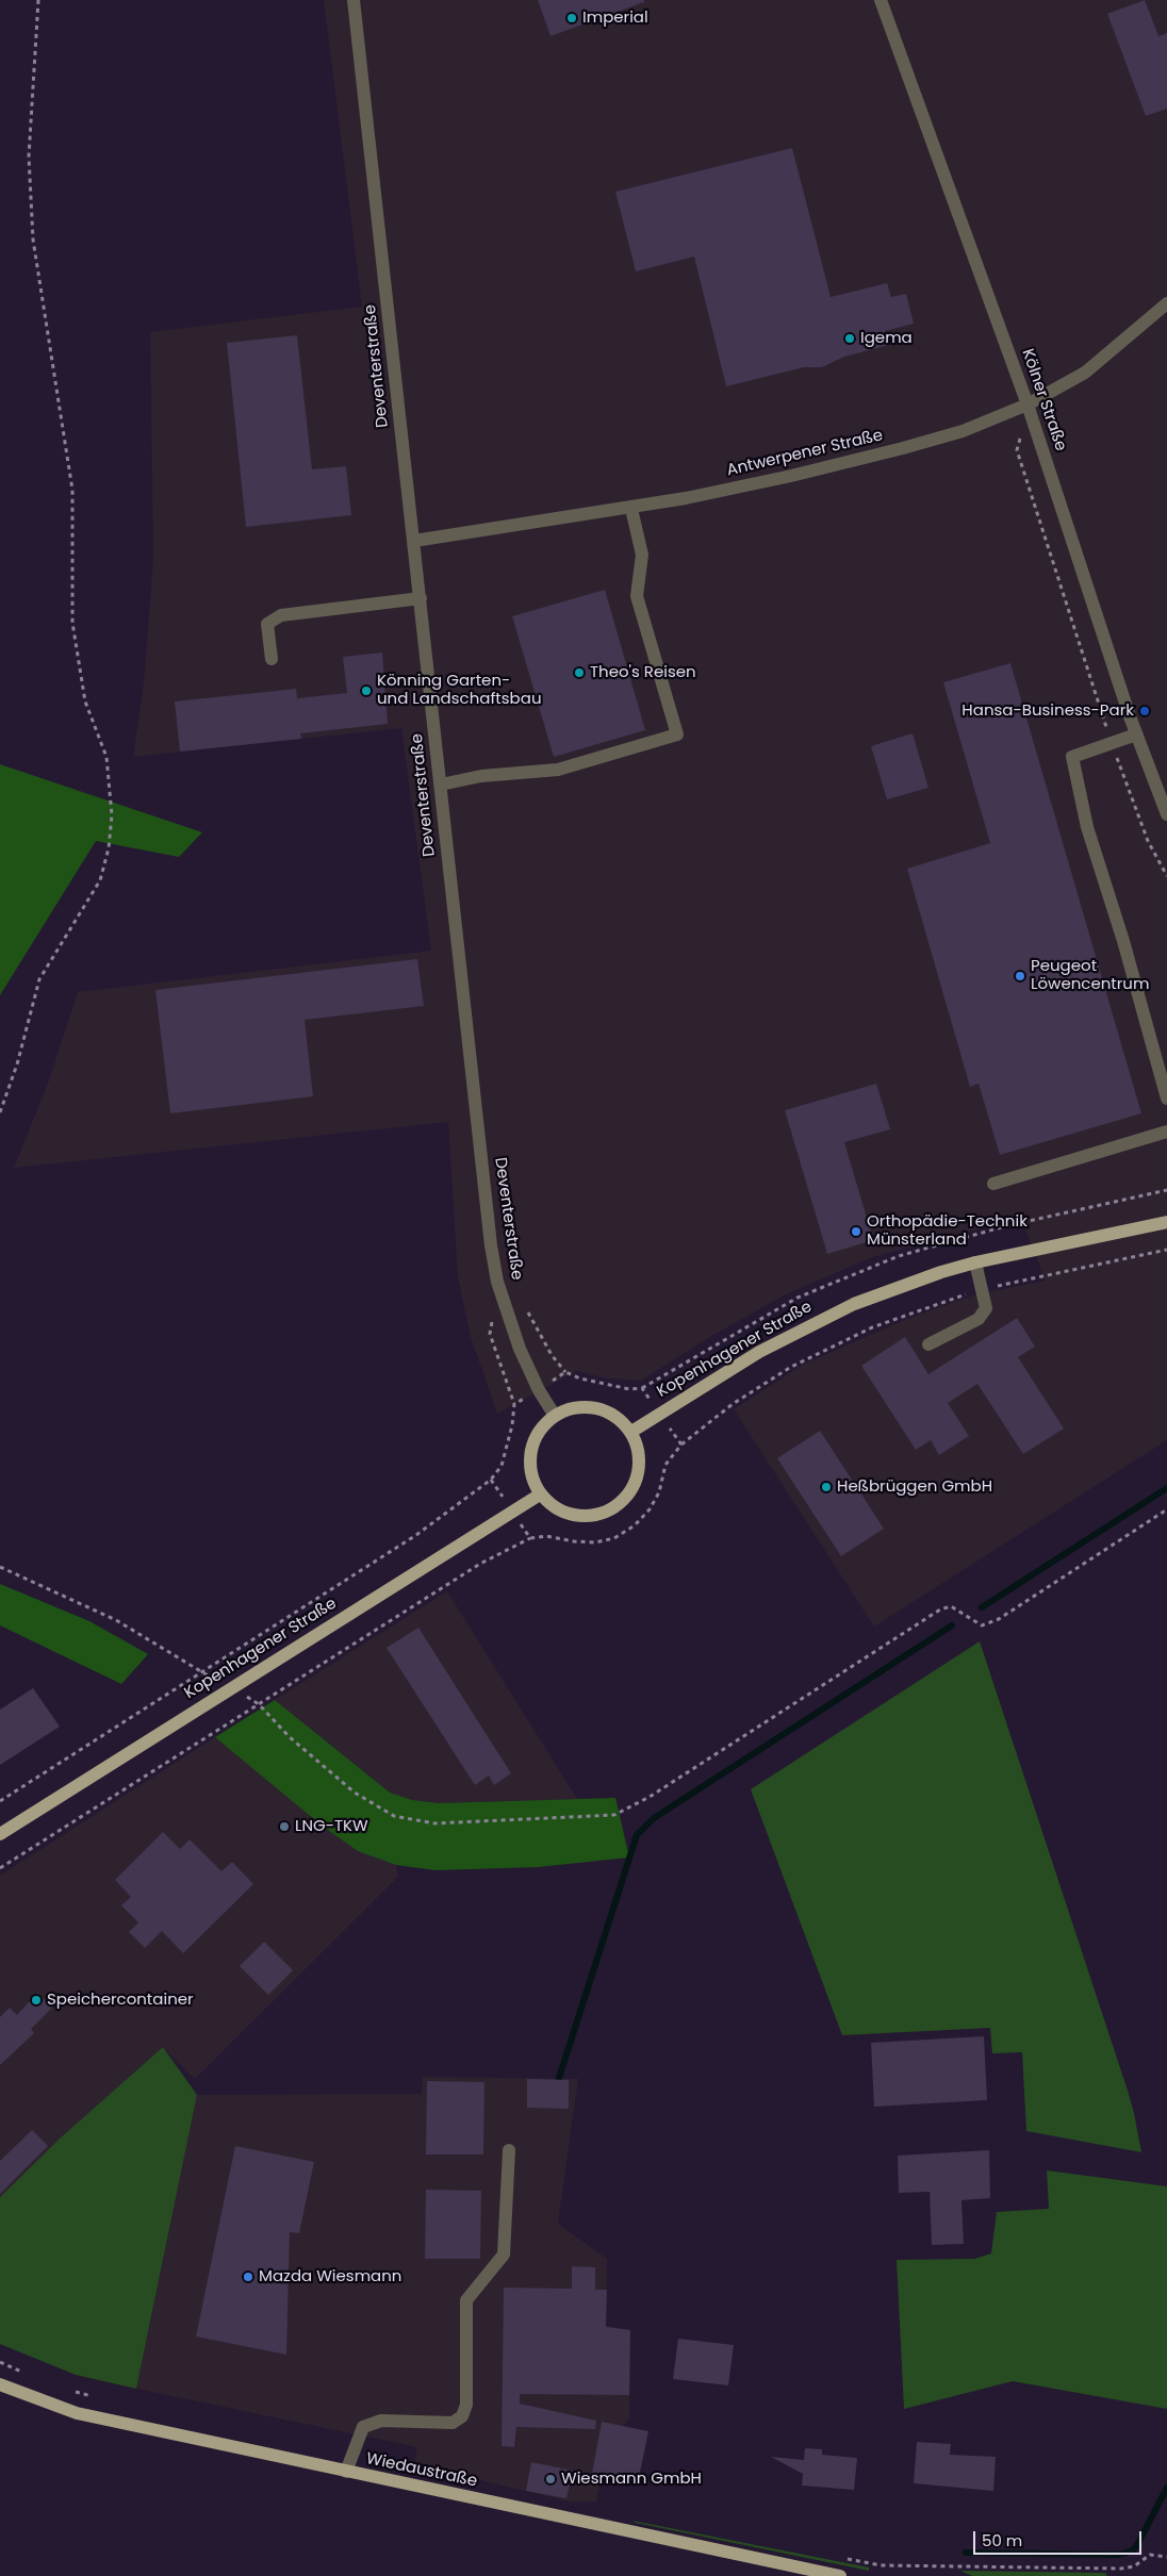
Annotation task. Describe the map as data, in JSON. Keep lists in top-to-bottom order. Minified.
{"streets":{"main road":["Kopenhagener Straße","Wiedaustraße"],"street":["Deventerstraße","Kölner Straße","Antwerpener Straße"]},"crossings":[["Deventerstraße","Antwerpener Straße"],["Deventerstraße","Kopenhagener Straße"],["Kölner Straße","Antwerpener Straße"]],"places":["Imperial","Igema","Theo's Reisen","Könning Garten- und Landschaftsbau","Hansa-Business-Park","Peugeot Löwencentrum","Orthopädie-Technik Münsterland","Heßbrüggen GmbH","LNG-TKW","Speichercontainer","Mazda Wiesmann","Wiesmann GmbH"],"scale_bar":"50 m"}
